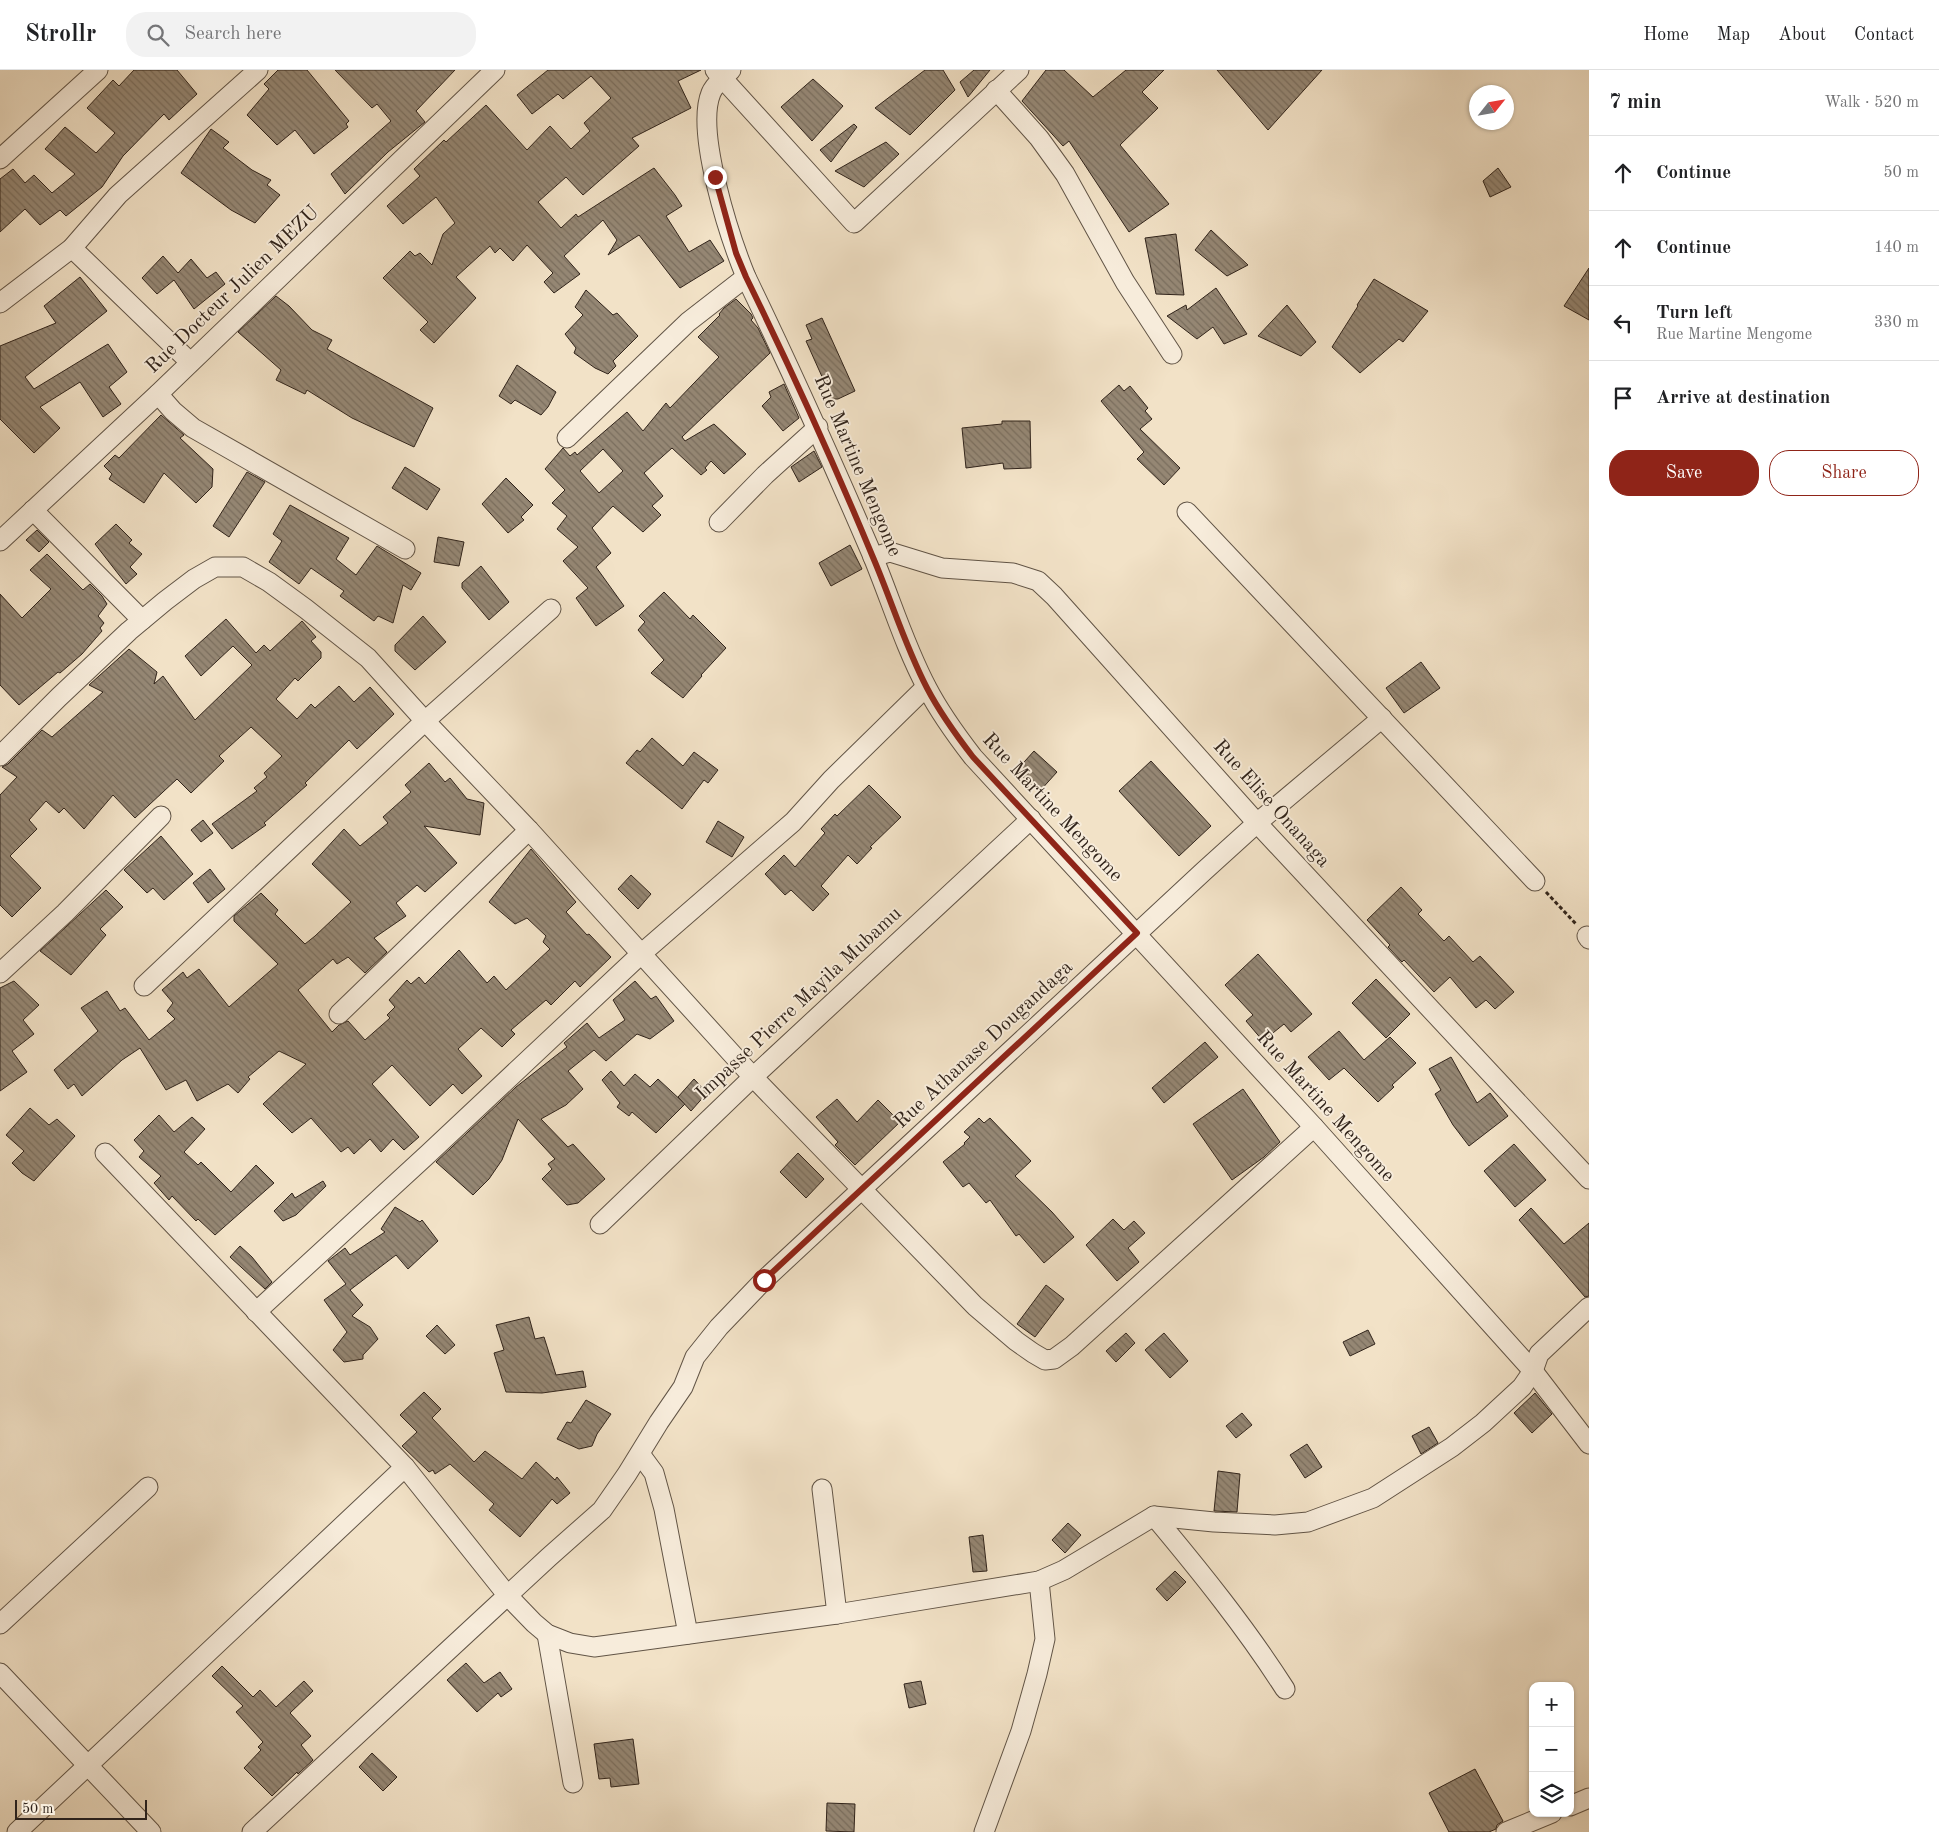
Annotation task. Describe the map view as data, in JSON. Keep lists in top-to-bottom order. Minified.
{"streets":{"street":["Rue Docteur Julien MEZU","Rue Martine Mengome","Rue Elise Onanaga","Impasse Pierre Mayila Mubamu","Rue Athanase Dougandaga"]},"crossings":[["Rue Martine Mengome","Rue Elise Onanaga"],["Rue Martine Mengome","Impasse Pierre Mayila Mubamu"],["Rue Martine Mengome","Rue Athanase Dougandaga"],["Rue Elise Onanaga","Rue Athanase Dougandaga"]],"scale_bar":"50 m","north":"top right","page":{"header":"Strollr","search":"Search here","nav":["Home","Map","About","Contact"],"heading":["7 min","Walk · 520 m"],"list":[["Continue","50 m"],["Continue","140 m"],["Turn left","Rue Martine Mengome","330 m"],"Arrive at destination"],"buttons":["Save","Share"],"map_buttons":["+","−"],"scale":"50 m"}}
